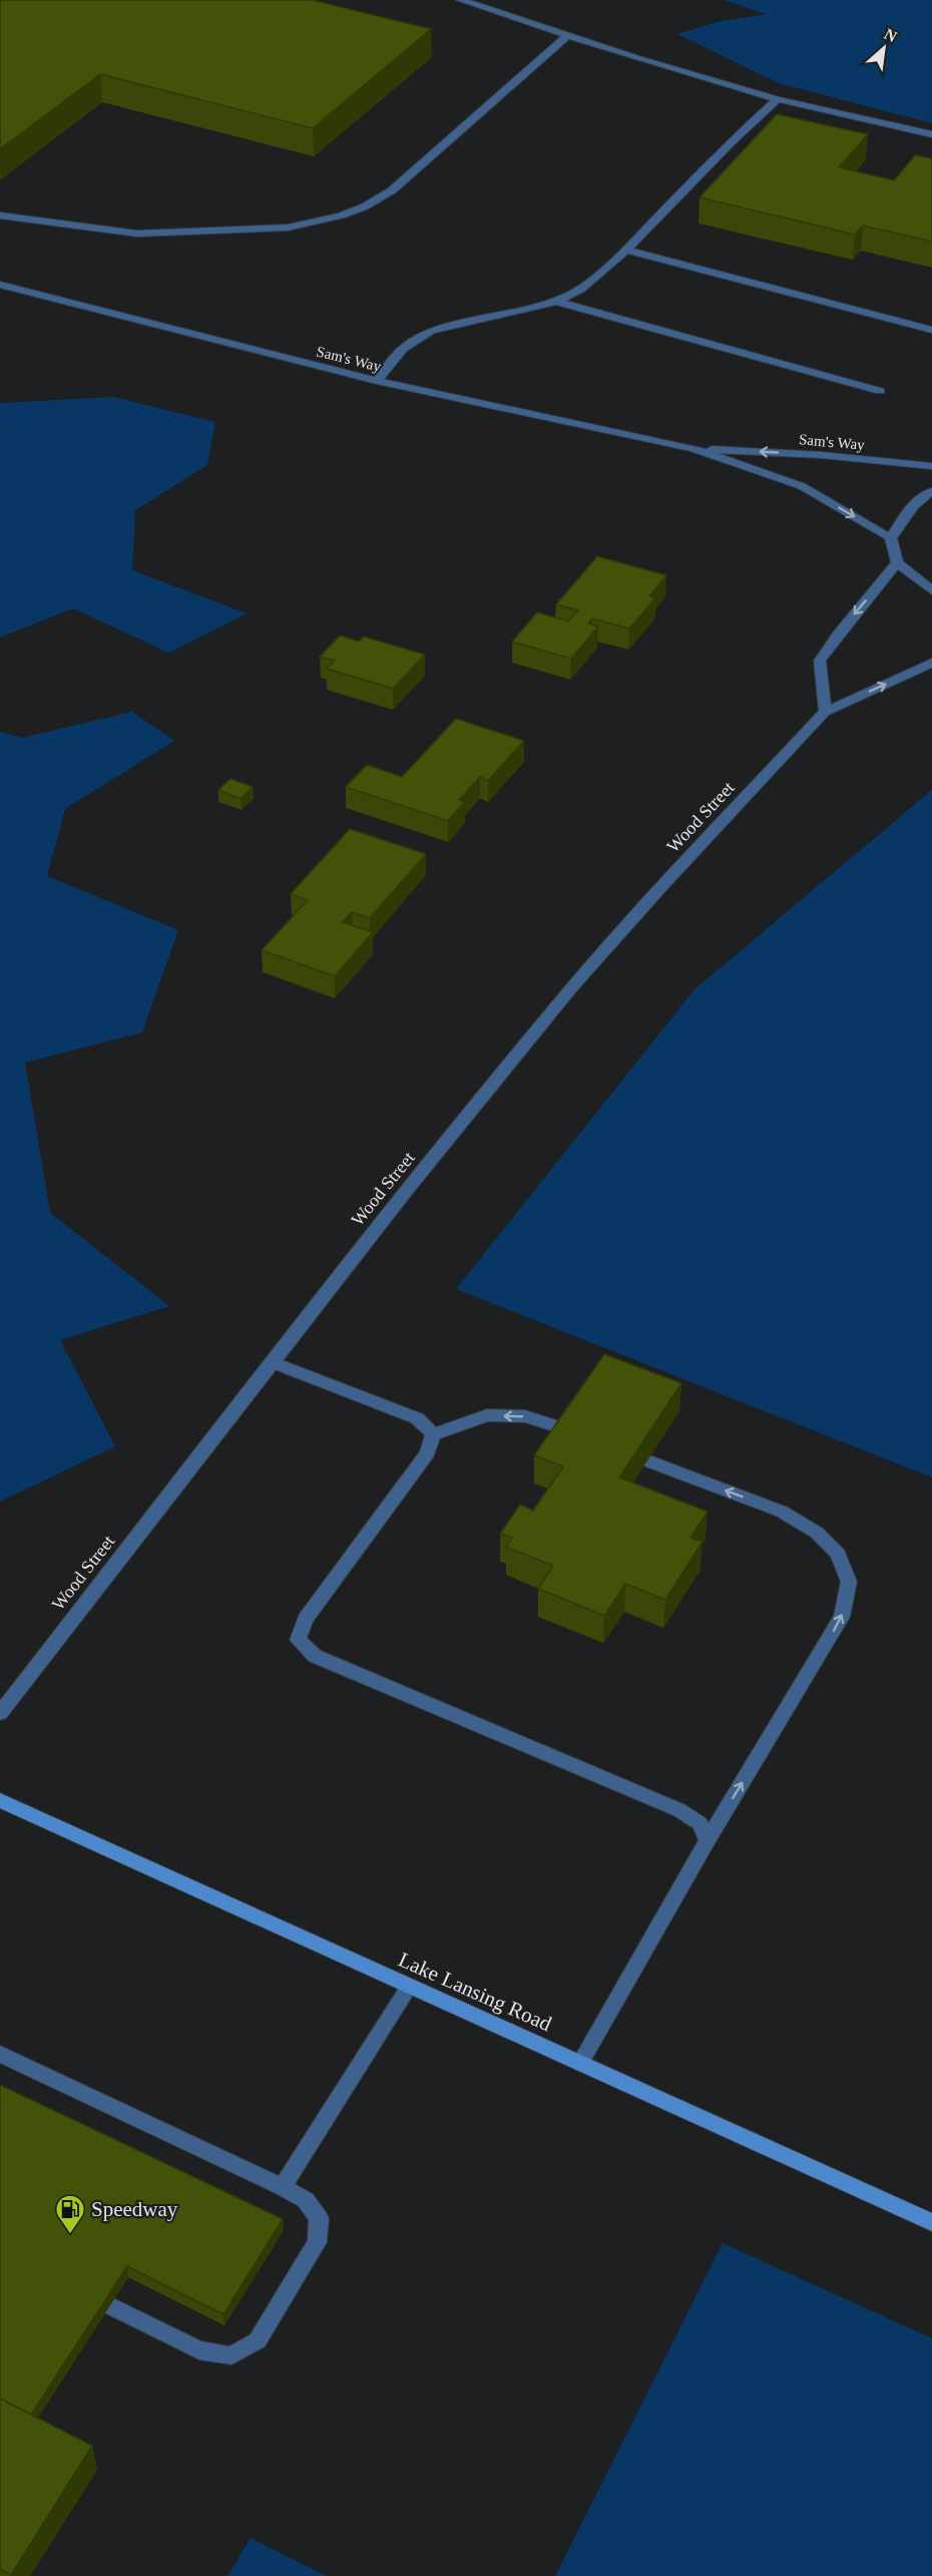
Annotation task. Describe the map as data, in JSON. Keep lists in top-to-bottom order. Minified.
{"streets":{"main road":["Lake Lansing Road"],"street":["Sam's Way","Wood Street"]},"places":{"fuel station":["Speedway"]},"north":"top right"}
